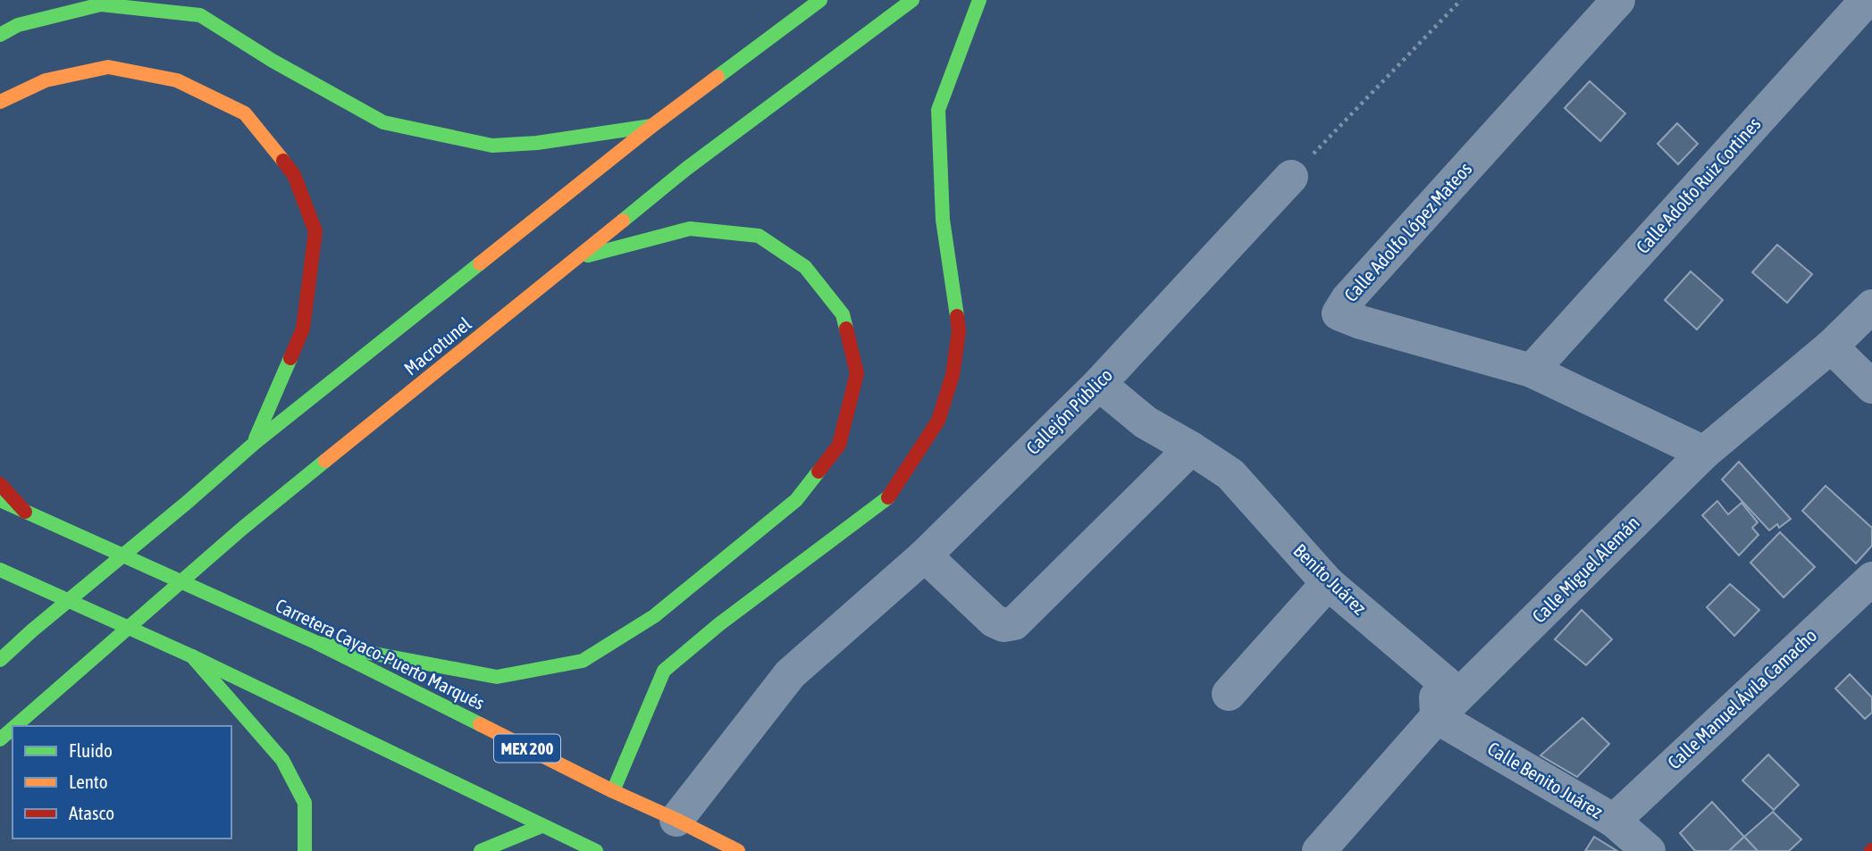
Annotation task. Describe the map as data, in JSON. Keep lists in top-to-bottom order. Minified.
{"streets":{"main road":["Macrotunel","Carretera Cayaco-Puerto Marqués","MEX 200"],"street":["Calle Adolfo Ruiz Cortines","Calle Adolfo López Mateos","Callejón Público","Calle Miguel Alemán","Benito Juárez","Calle Manuel Ávila Camacho","Calle Benito Juárez"]},"crossings":[["Calle Adolfo Ruiz Cortines","Calle Adolfo López Mateos"],["Calle Adolfo López Mateos","Calle Miguel Alemán"],["Callejón Público","Benito Juárez"],["Callejón Público","Carretera Cayaco-Puerto Marqués"],["Calle Miguel Alemán","Benito Juárez"],["Calle Miguel Alemán","Calle Benito Juárez"],["Benito Juárez","Calle Benito Juárez"],["Calle Manuel Ávila Camacho","Calle Benito Juárez"]],"legend":["Fluido","Lento","Atasco"]}
